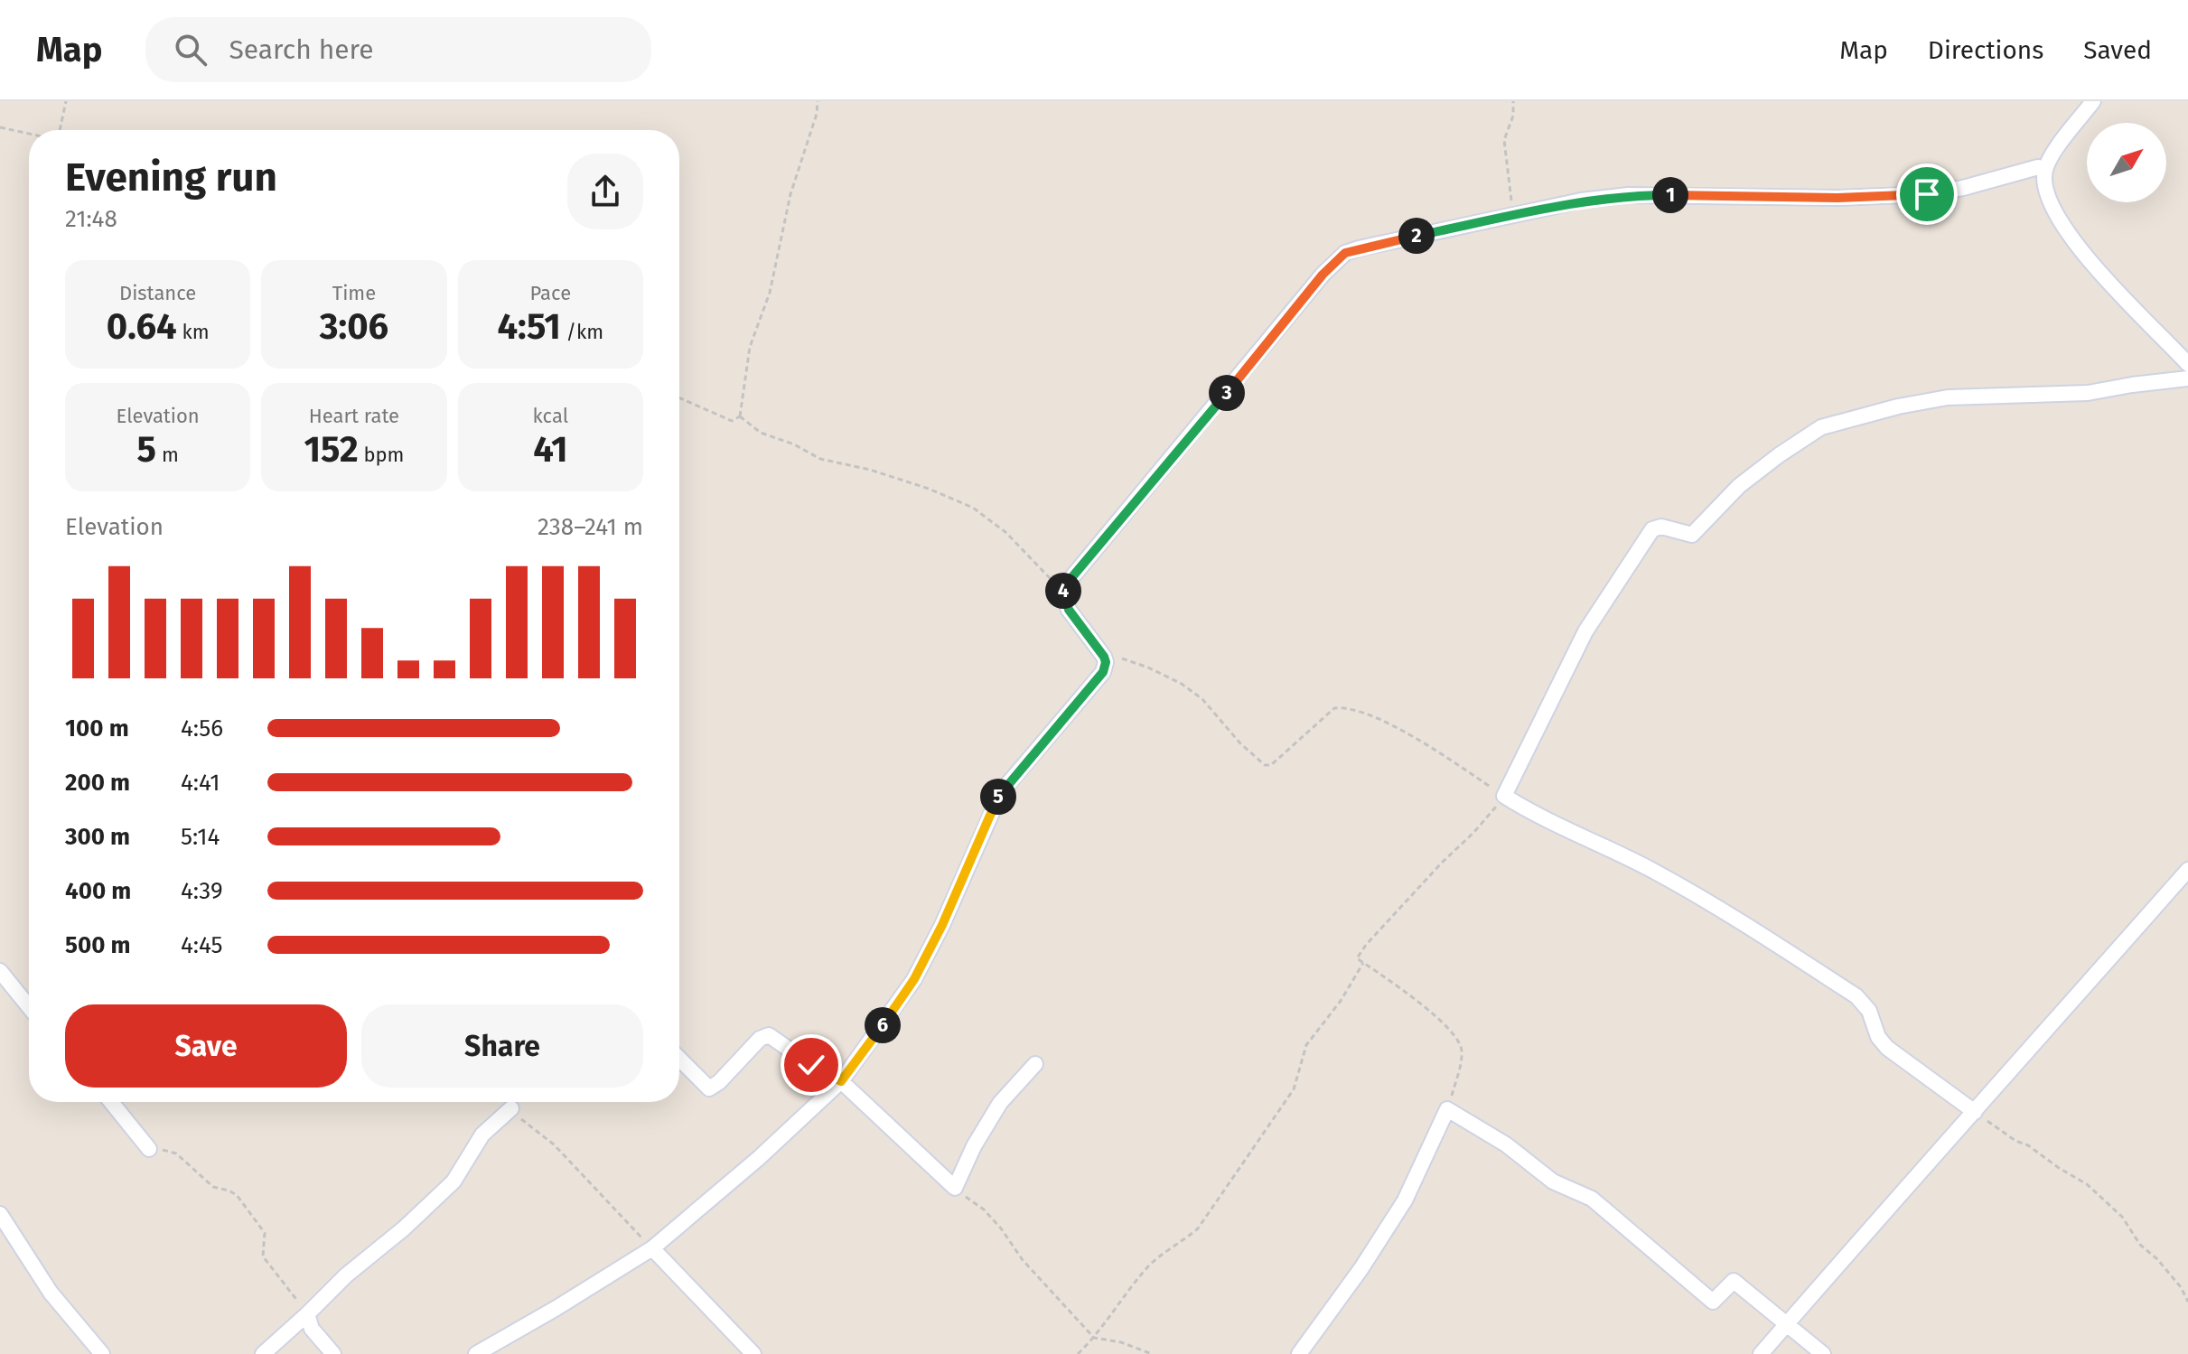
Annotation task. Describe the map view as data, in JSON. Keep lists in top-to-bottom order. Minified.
{"north":"top right","page":{"header":"Map","search":"Search here","nav":["Map","Directions","Saved"],"heading":["Evening run","21:48"],"pins":["1","2","3","4","5","6"],"stats":[["Distance","0.64 km"],["Time","3:06"],["Pace","4:51 /km"],["Elevation","5 m"],["Heart rate","152 bpm"],["kcal","41"]],"chart":["Elevation","238–241 m"],"list":[{"name":"100 m","note":"4:56"},{"name":"200 m","note":"4:41"},{"name":"300 m","note":"5:14"},{"name":"400 m","note":"4:39"},{"name":"500 m","note":"4:45"}],"buttons":["Save","Share"]}}
